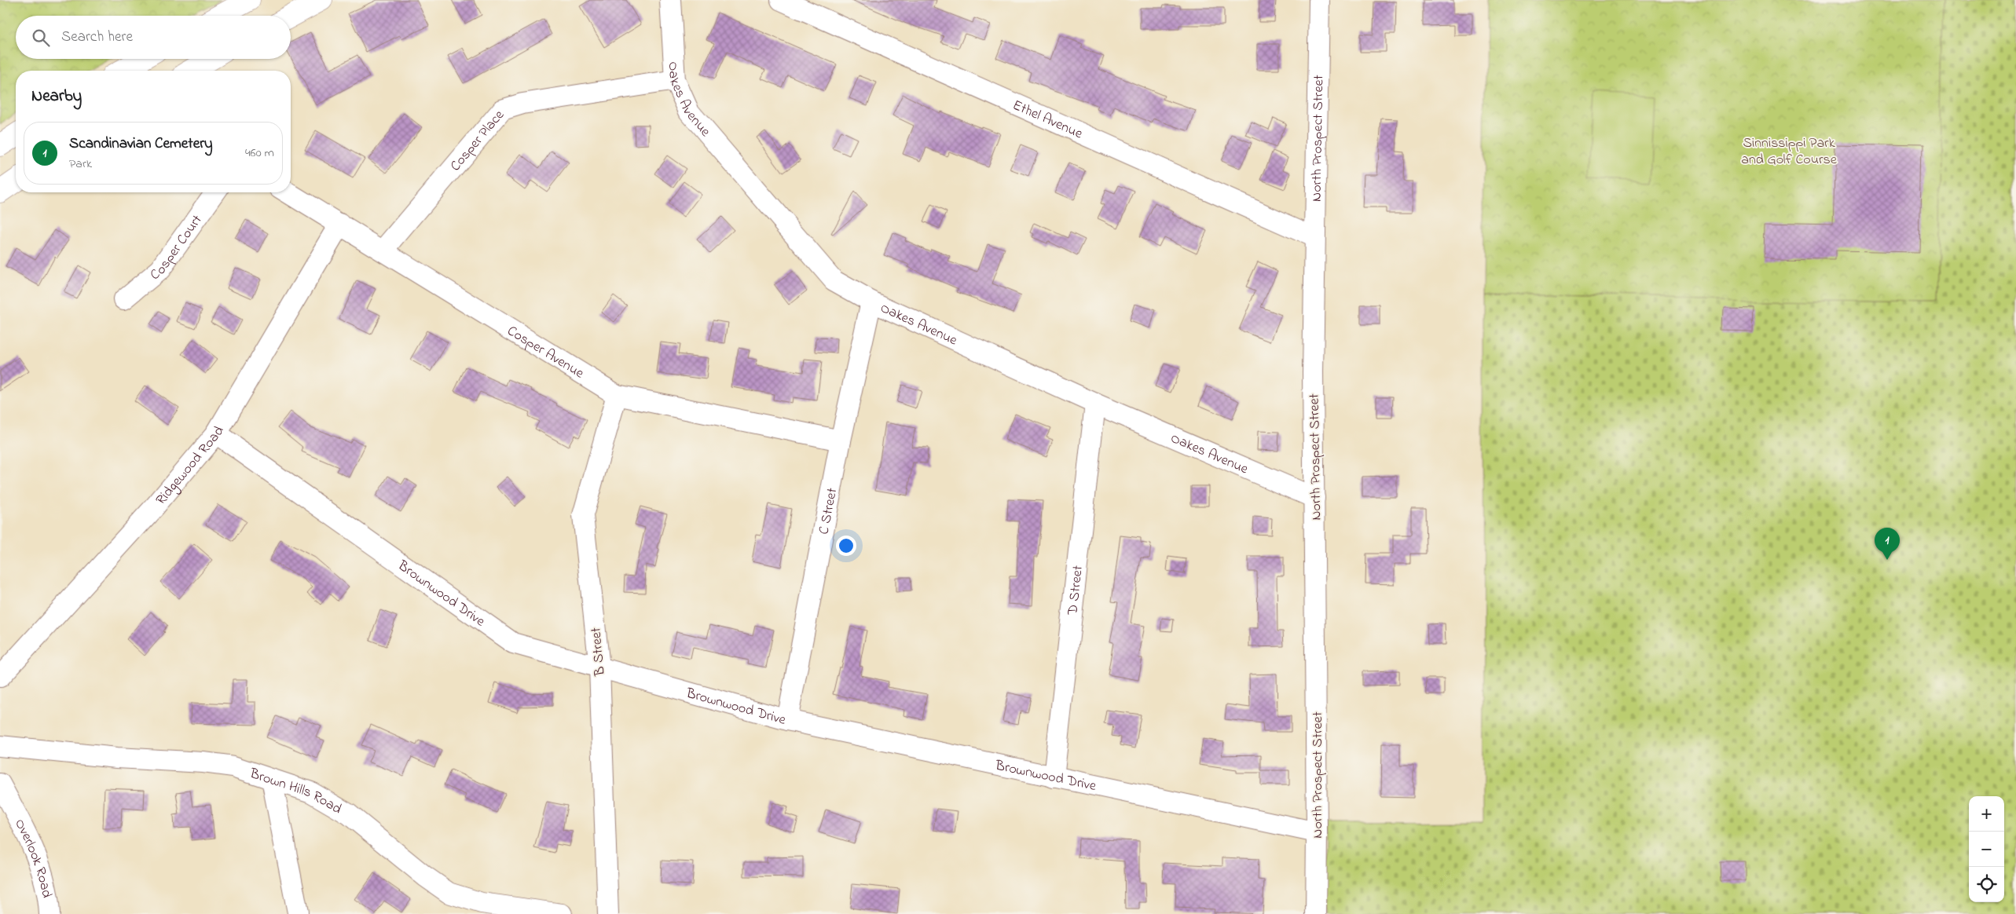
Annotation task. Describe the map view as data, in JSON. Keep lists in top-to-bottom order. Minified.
{"streets":{"street":["Oakes Avenue","Ethel Avenue","North Prospect Street","Cosper Place","Cosper Court","Cosper Avenue","Ridgewood Road","C Street","D Street","Brownwood Drive","B Street","Brown Hills Road","Overlook Road"]},"crossings":[["Oakes Avenue","North Prospect Street"],["Oakes Avenue","Cosper Place"],["Oakes Avenue","C Street"],["Oakes Avenue","D Street"],["Ethel Avenue","North Prospect Street"],["North Prospect Street","Brownwood Drive"],["Cosper Place","Cosper Avenue"],["Cosper Avenue","Ridgewood Road"],["Cosper Avenue","C Street"],["Cosper Avenue","B Street"],["Ridgewood Road","Brownwood Drive"],["C Street","Brownwood Drive"],["D Street","Brownwood Drive"],["Brownwood Drive","B Street"]],"parks":["Sinnissippi Park and Golf Course"],"page":{"search":"Search here","heading":"Nearby","list":[{"mark":"1","name":"Scandinavian Cemetery","note":"Park","value":"460 m"}],"pins":"1","map_buttons":["+","−"]}}
